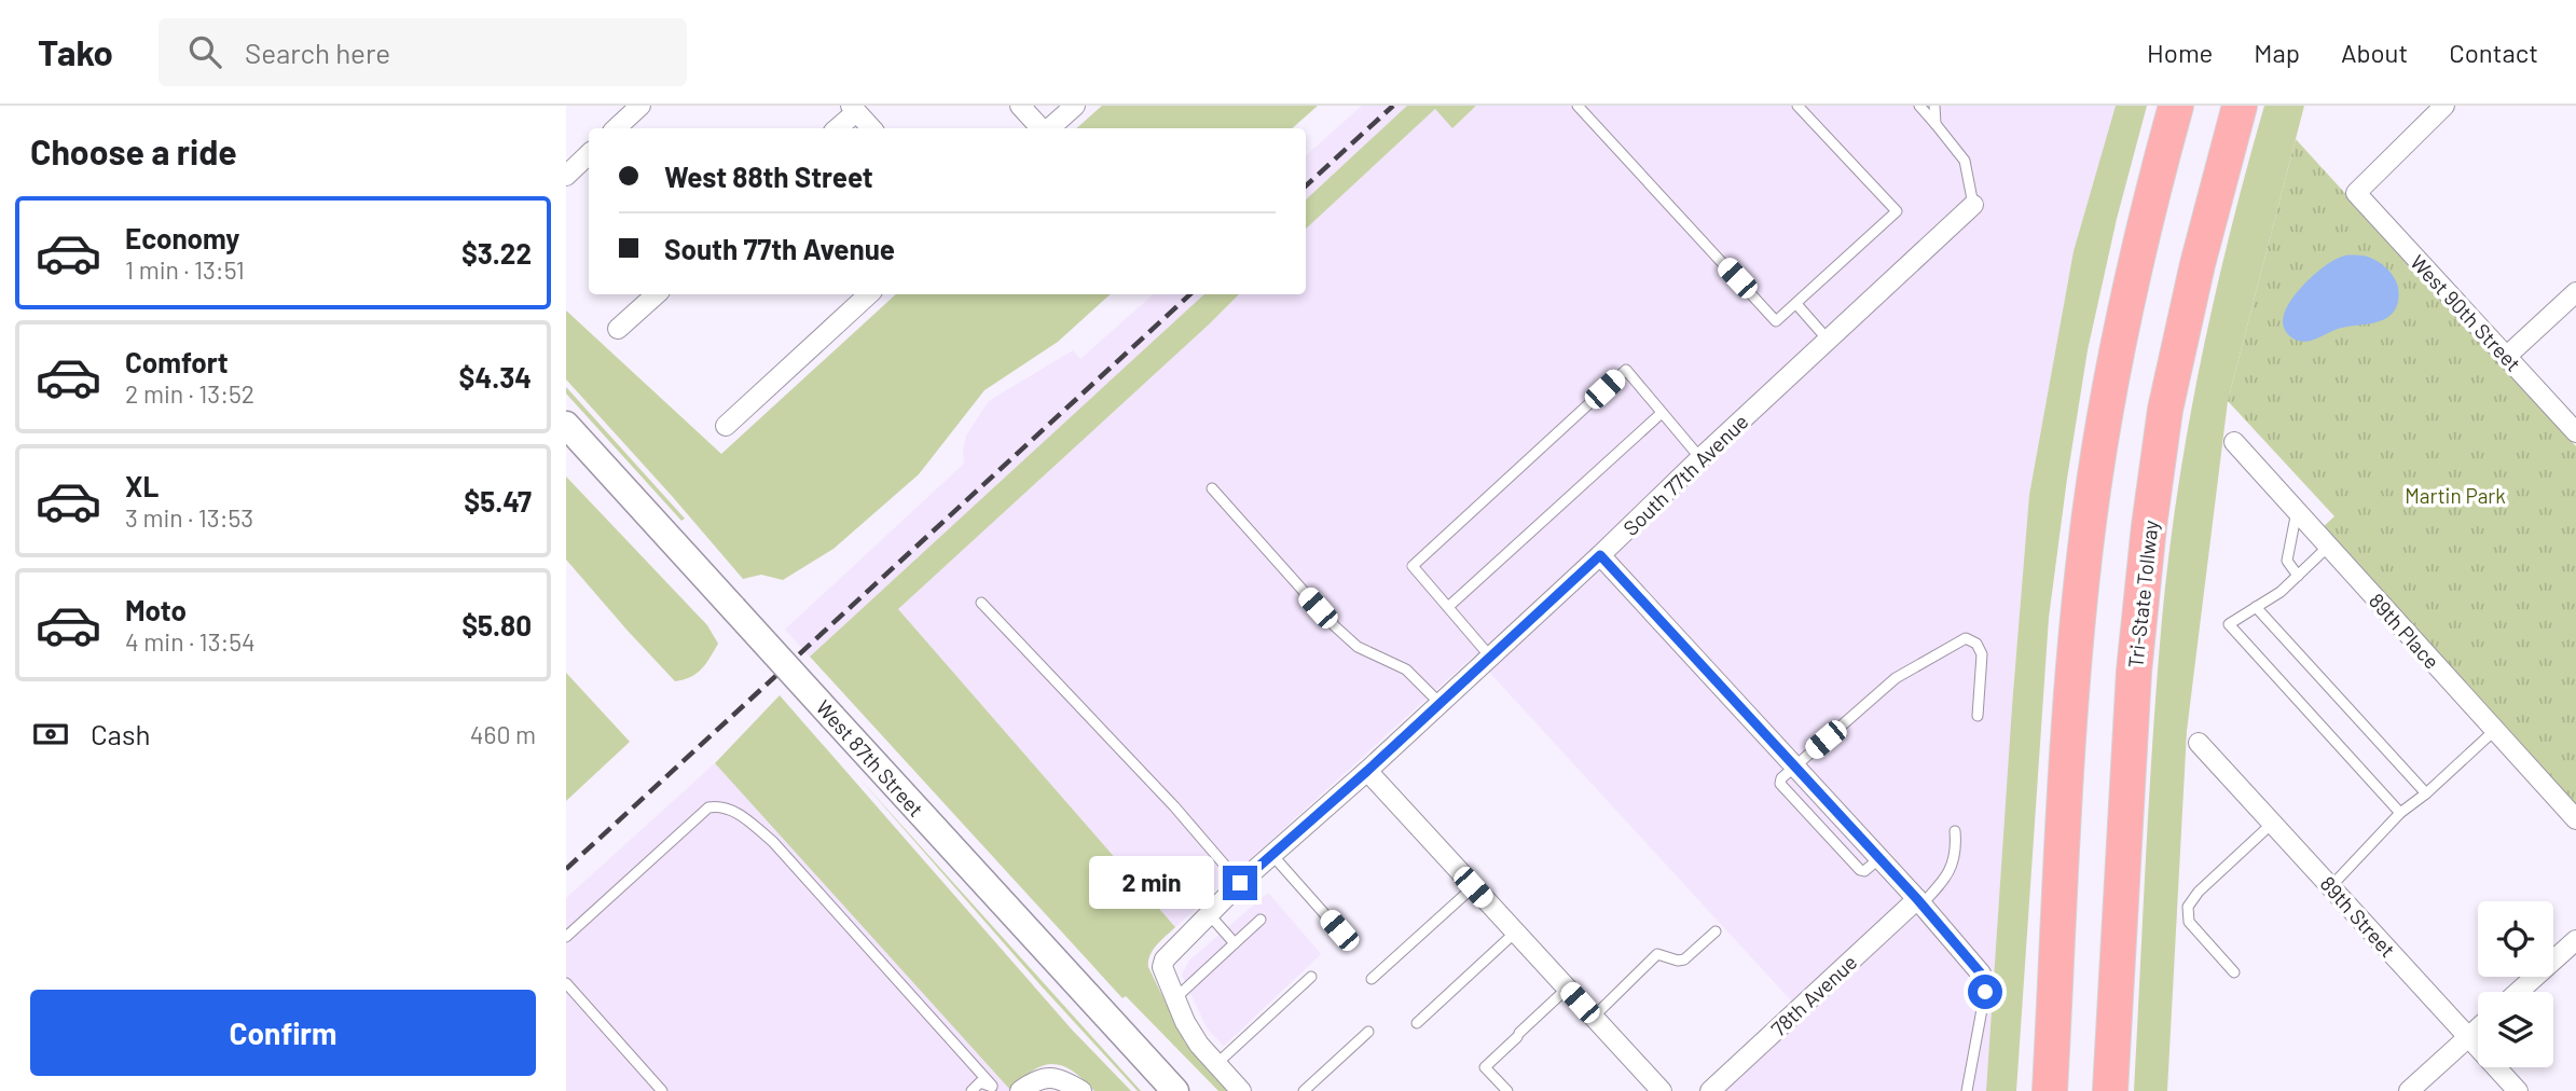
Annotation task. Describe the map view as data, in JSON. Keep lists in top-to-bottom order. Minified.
{"streets":{"highway":["Tri-State Tollway"],"main road":["West 87th Street"],"street":["West 90th Street","South 77th Avenue","89th Place","89th Street","78th Avenue"]},"parks":["Martin Park"],"page":{"header":"Tako","search":"Search here","nav":["Home","Map","About","Contact"],"heading":"Choose a ride","banner":["West 88th Street","South 77th Avenue"],"list":[{"name":"Economy","note":"1 min · 13:51","value":"$3.22"},{"name":"Comfort","note":"2 min · 13:52","value":"$4.34"},{"name":"XL","note":"3 min · 13:53","value":"$5.47"},{"name":"Moto","note":"4 min · 13:54","value":"$5.80"}],"pay":["Cash","460 m"],"bubble":"2 min","buttons":"Confirm"}}
